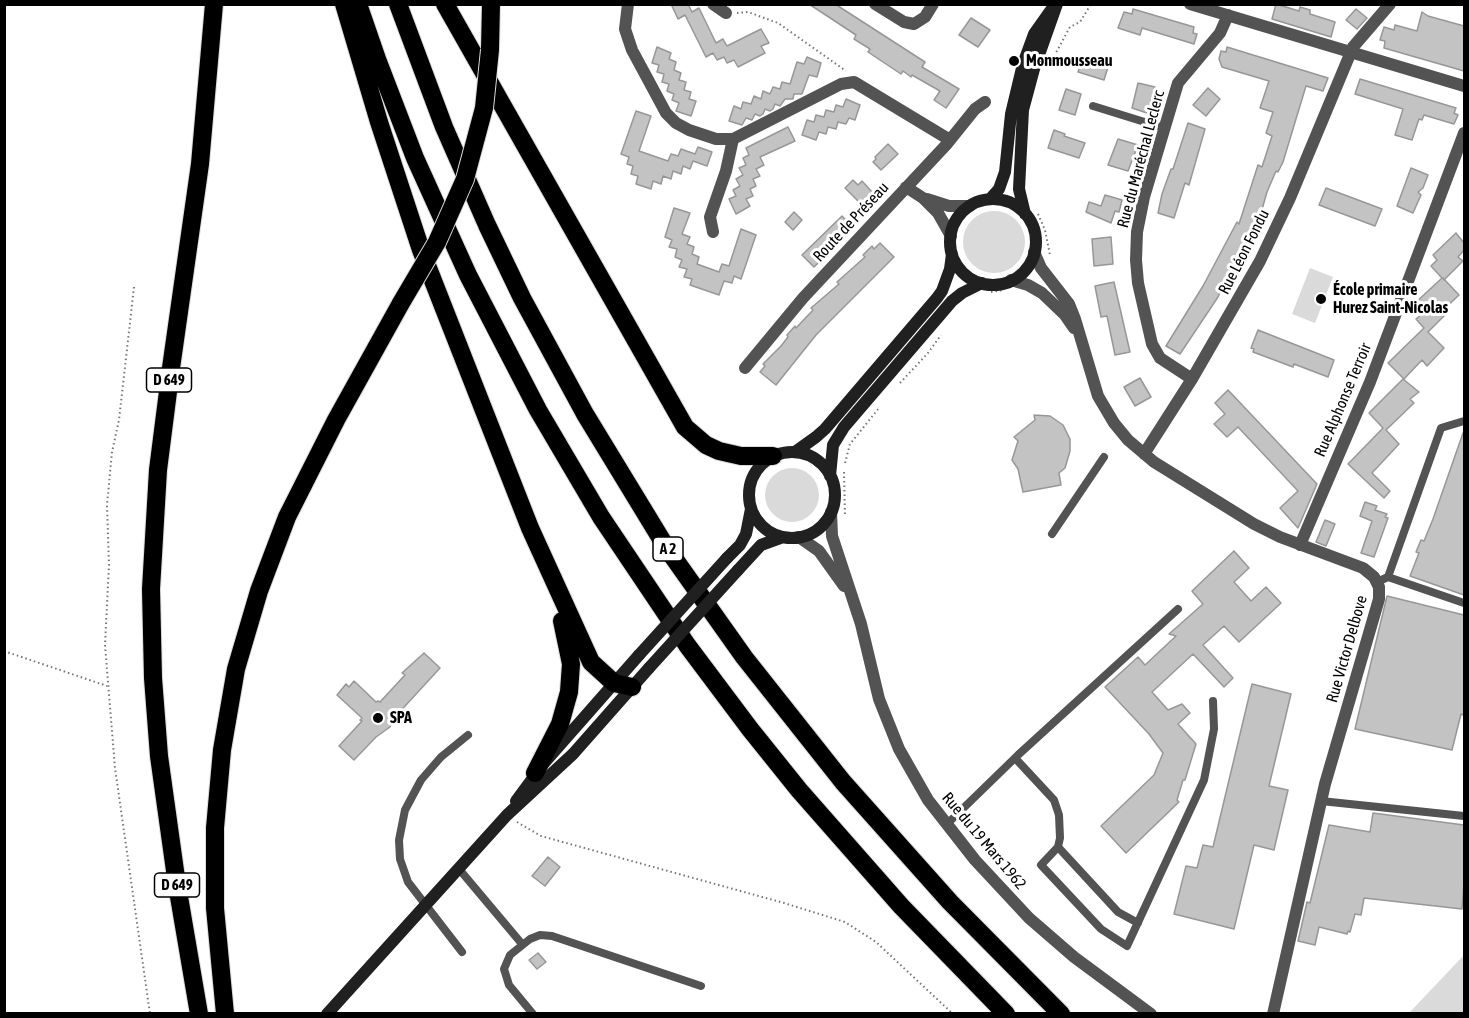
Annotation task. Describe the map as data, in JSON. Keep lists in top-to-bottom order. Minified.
{"streets":{"highway":["D 649","A 2"],"street":["Rue du Maréchal Leclerc","Route de Préseau","Rue Léon Fondu","Rue Alphonse Terroir","Rue Victor Delbove","Rue du 19 Mars 1962"]},"crossings":[["Rue du Maréchal Leclerc","Rue Léon Fondu"],["Rue Léon Fondu","Rue Victor Delbove"],["Rue Alphonse Terroir","Rue Victor Delbove"]],"places":["Monmousseau","École primaire Hurez Saint-Nicolas","SPA"]}
